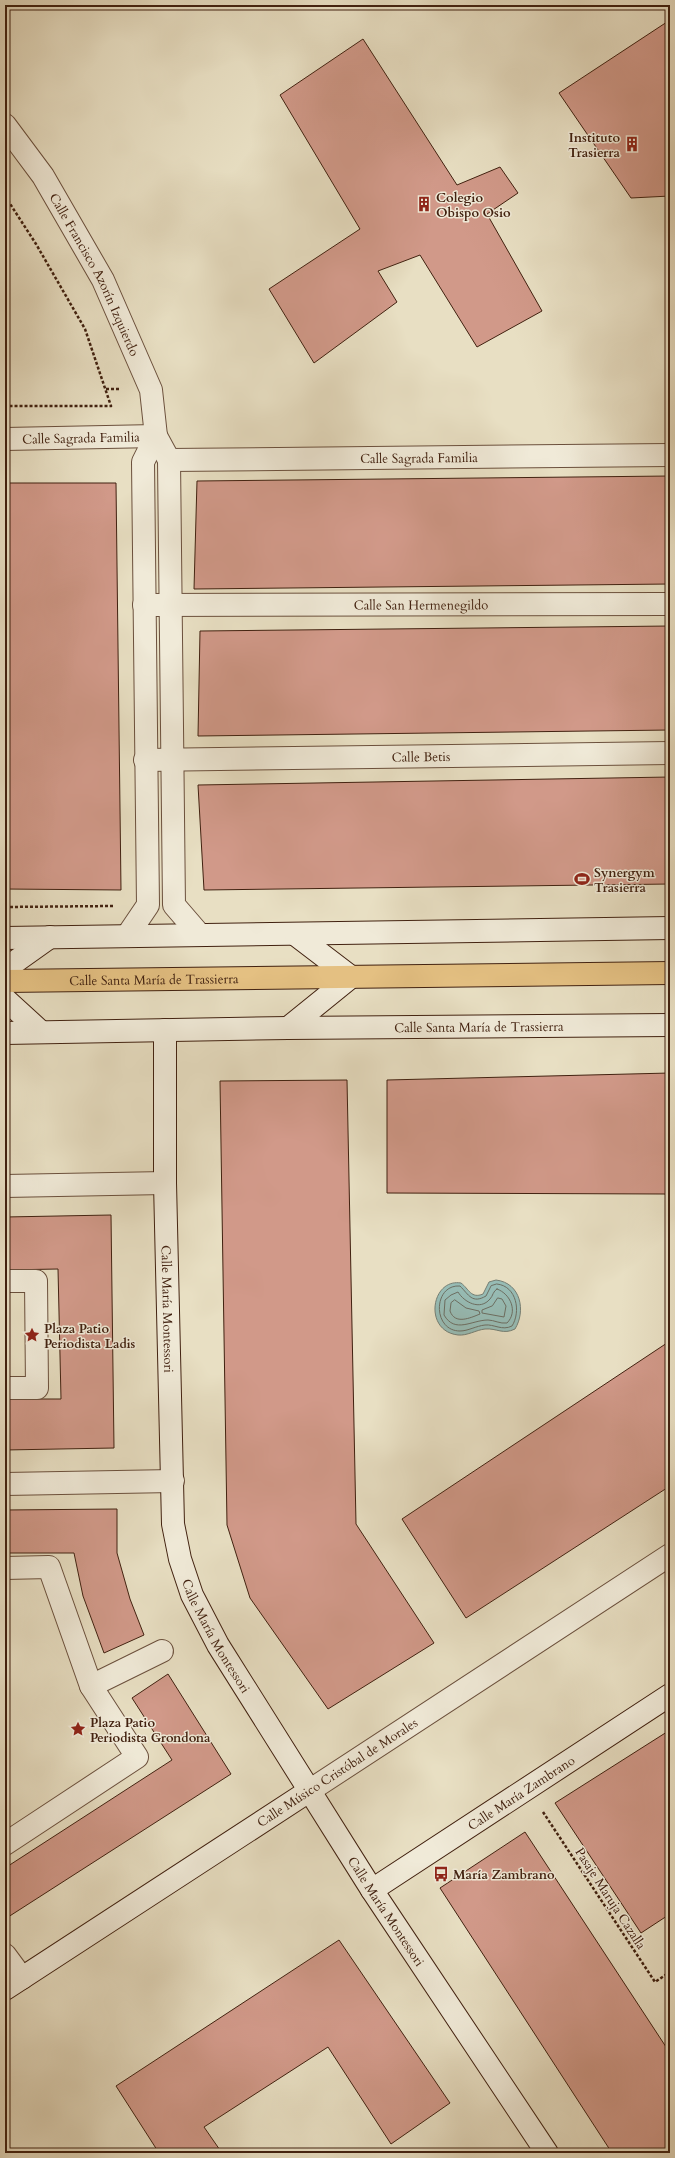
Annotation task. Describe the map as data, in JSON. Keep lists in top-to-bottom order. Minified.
{"streets":{"main road":["Calle Santa María de Trassierra"],"street":["Calle Francisco Azorín Izquierdo","Calle Sagrada Familia","Calle San Hermenegildo","Calle Betis","Calle María Montessori","Calle Músico Cristóbal de Morales","Calle María Zambrano"],"path":["Pasaje Maruja Cazalla"]},"crossings":[["Calle Francisco Azorín Izquierdo","Calle Sagrada Familia"],["Calle Francisco Azorín Izquierdo","Calle San Hermenegildo"],["Calle Francisco Azorín Izquierdo","Calle Betis"],["Calle Santa María de Trassierra","Calle María Montessori"],["Calle María Montessori","Calle Músico Cristóbal de Morales"],["Calle María Montessori","Calle María Zambrano"]],"places":{"building":["Instituto Trasierra","Colegio Obispo Osio"],"sports":["Synergym Trasierra"],"place":["Plaza Patio Periodista Ladis","Plaza Patio Periodista Grondona"],"bus stop":["María Zambrano"]}}
